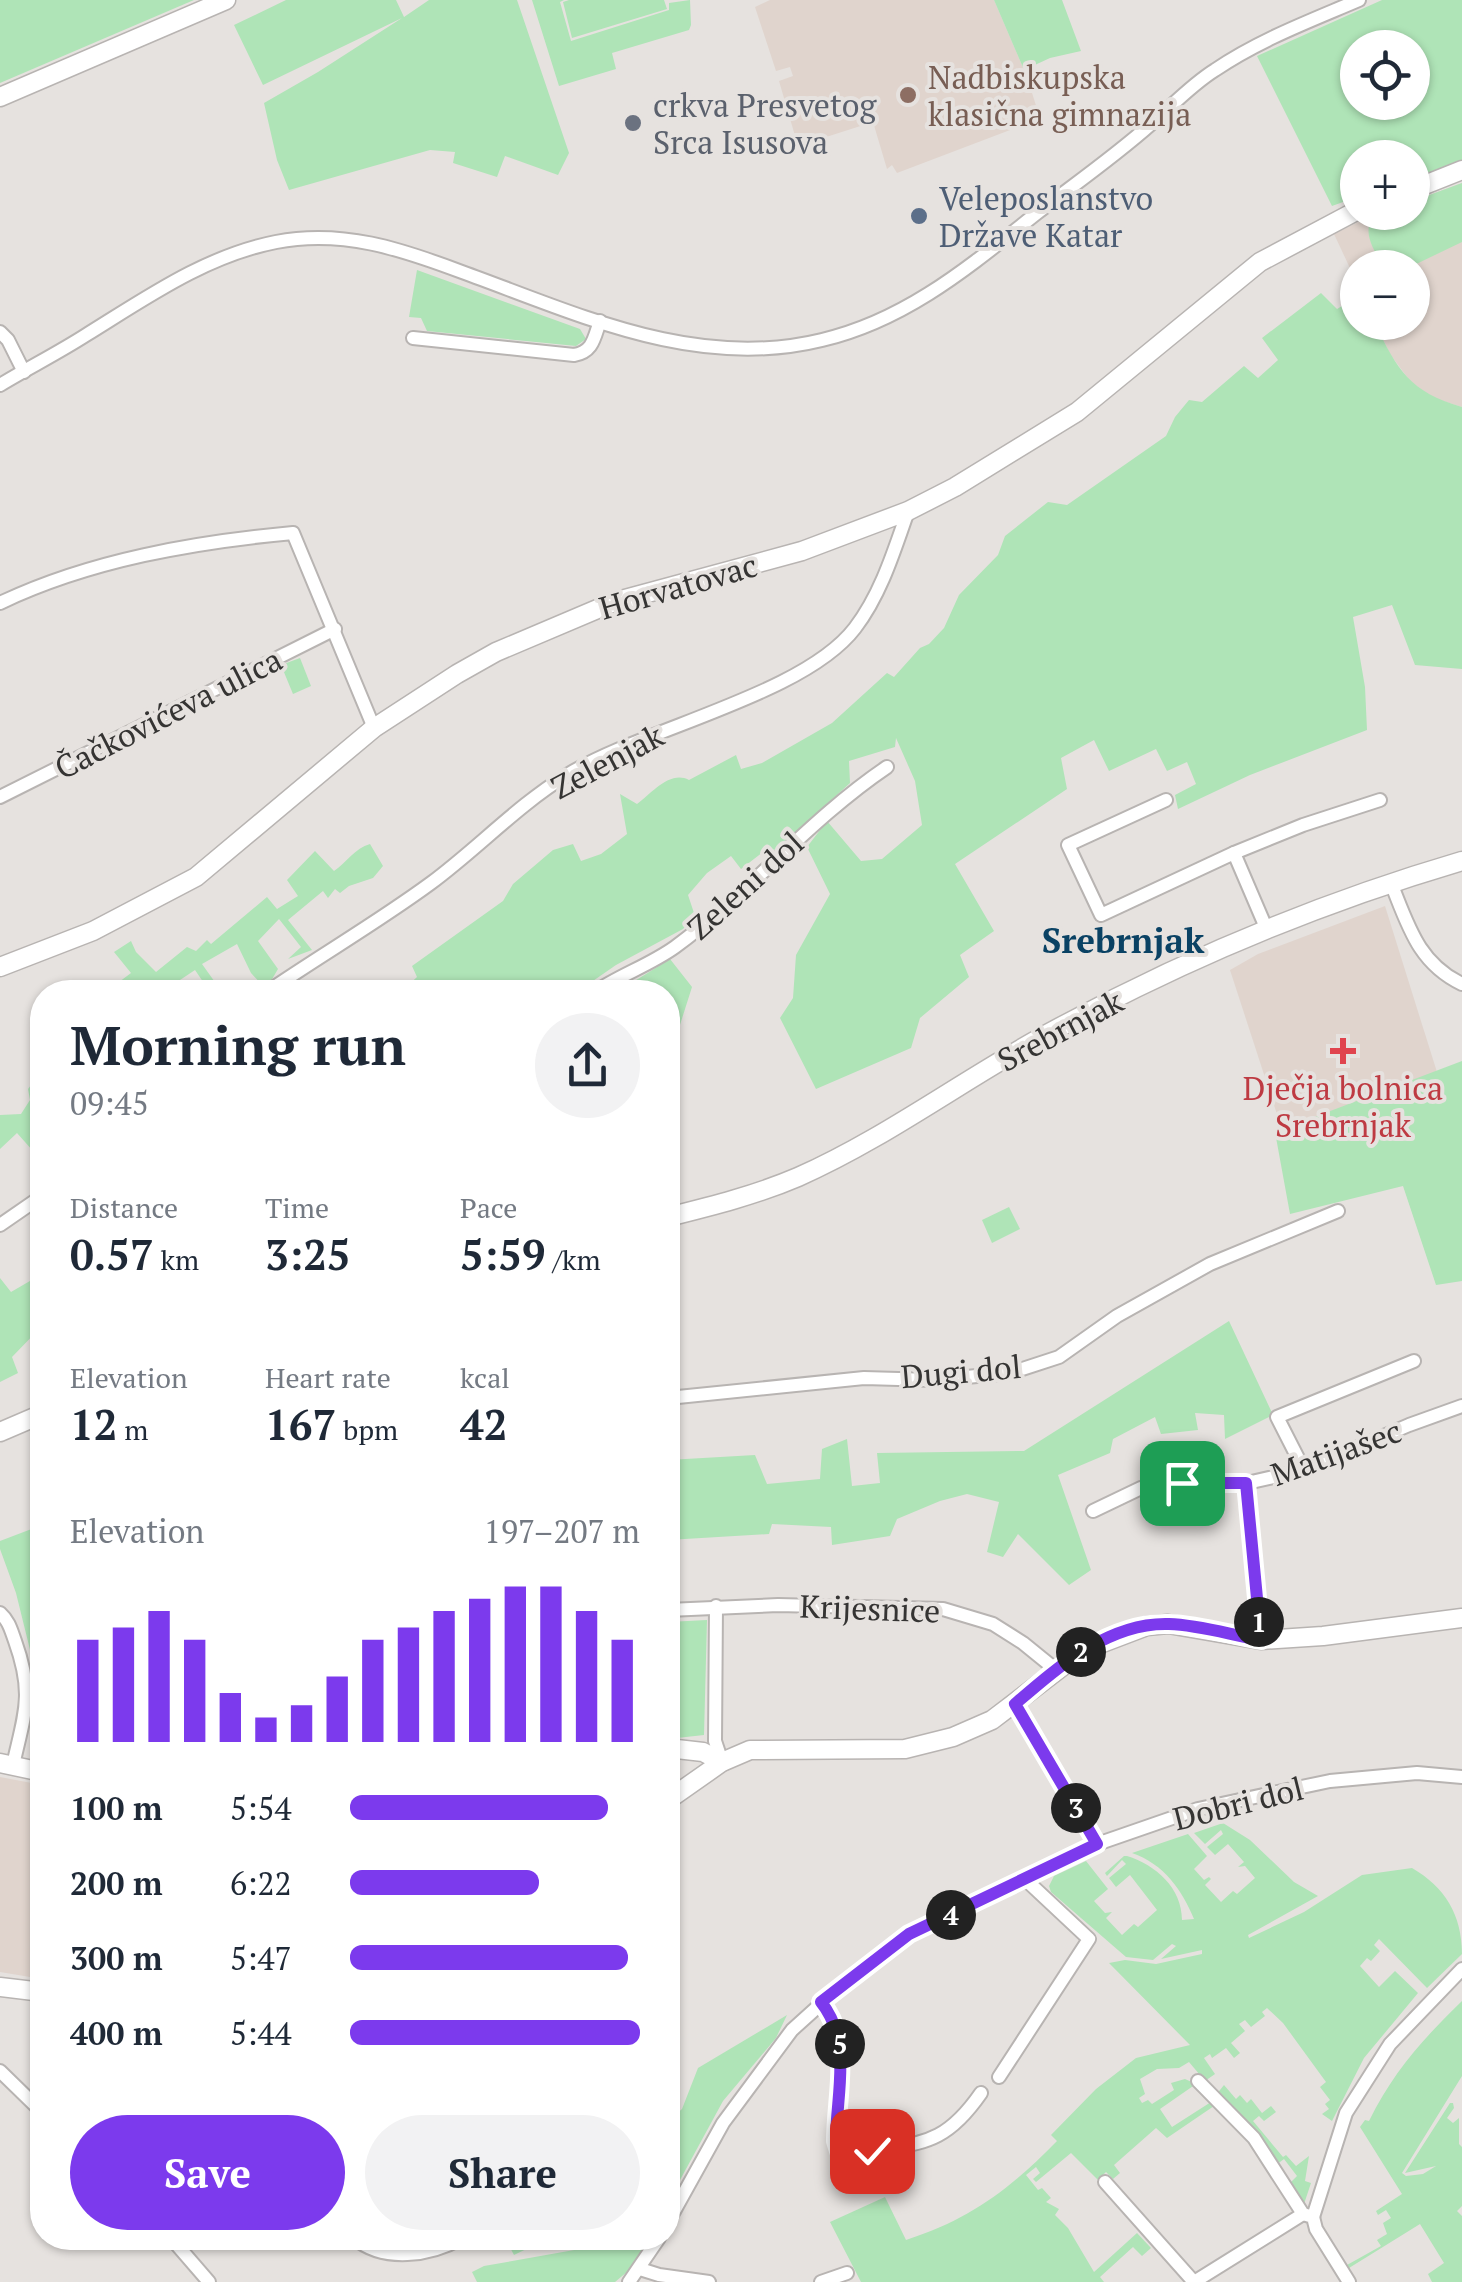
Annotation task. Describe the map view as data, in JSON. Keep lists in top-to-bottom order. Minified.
{"streets":{"street":["Horvatovac","Čačkovićeva ulica","Zelenjak","Zeleni dol","Srebrnjak","Dugi dol","Matijašec","Krijesnice","Dobri dol"]},"crossings":[["Horvatovac","Zelenjak"]],"districts":["Srebrnjak"],"places":{"other":["Nadbiskupska klasična gimnazija","crkva Presvetog Srca Isusova","Veleposlanstvo Države Katar"],"health":["Dječja bolnica Srebrnjak"]},"page":{"map_buttons":["+","−"],"heading":["Morning run","09:45"],"stats":[["Distance","0.57 km"],["Time","3:25"],["Pace","5:59 /km"],["Elevation","12 m"],["Heart rate","167 bpm"],["kcal","42"]],"chart":["Elevation","197–207 m"],"pins":["1","2","3","4","5"],"list":[{"name":"100 m","note":"5:54"},{"name":"200 m","note":"6:22"},{"name":"300 m","note":"5:47"},{"name":"400 m","note":"5:44"}],"buttons":["Save","Share"]}}
